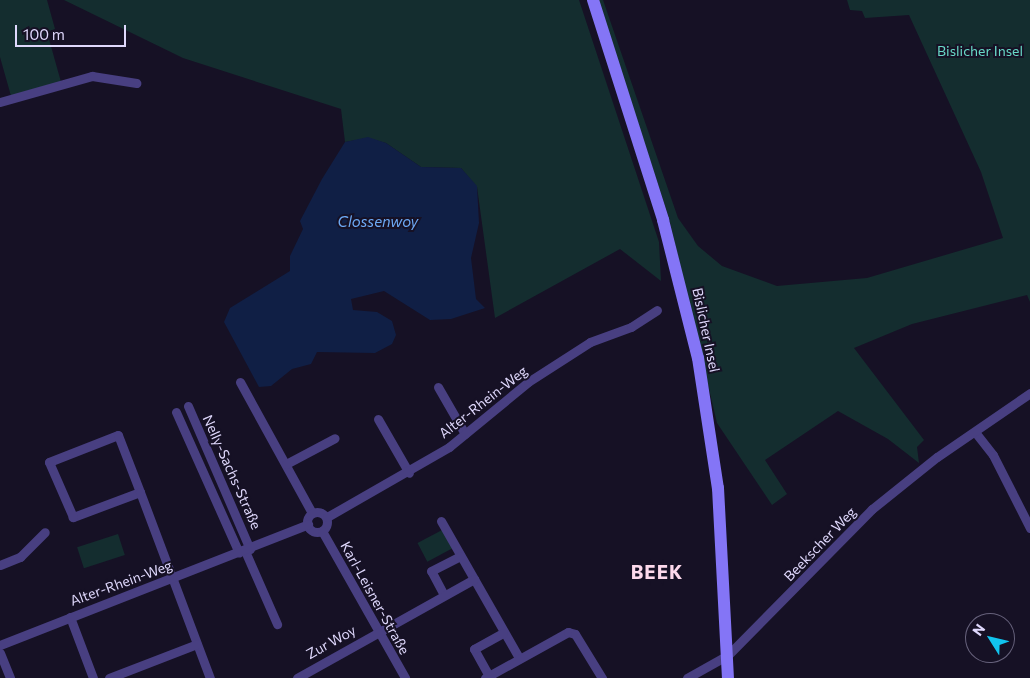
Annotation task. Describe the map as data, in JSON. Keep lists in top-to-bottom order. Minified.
{"streets":{"main road":["Bislicher Insel"],"street":["Alter-Rhein-Weg","Nelly-Sachs-Straße","Beekscher Weg","Karl-Leisner-Straße","Zur Woy"]},"crossings":[["Bislicher Insel","Beekscher Weg"],["Alter-Rhein-Weg","Nelly-Sachs-Straße"],["Karl-Leisner-Straße","Zur Woy"]],"districts":["BEEK"],"water":["Clossenwoy"],"parks":["Bislicher Insel"],"scale_bar":"100 m","north":"top left"}
